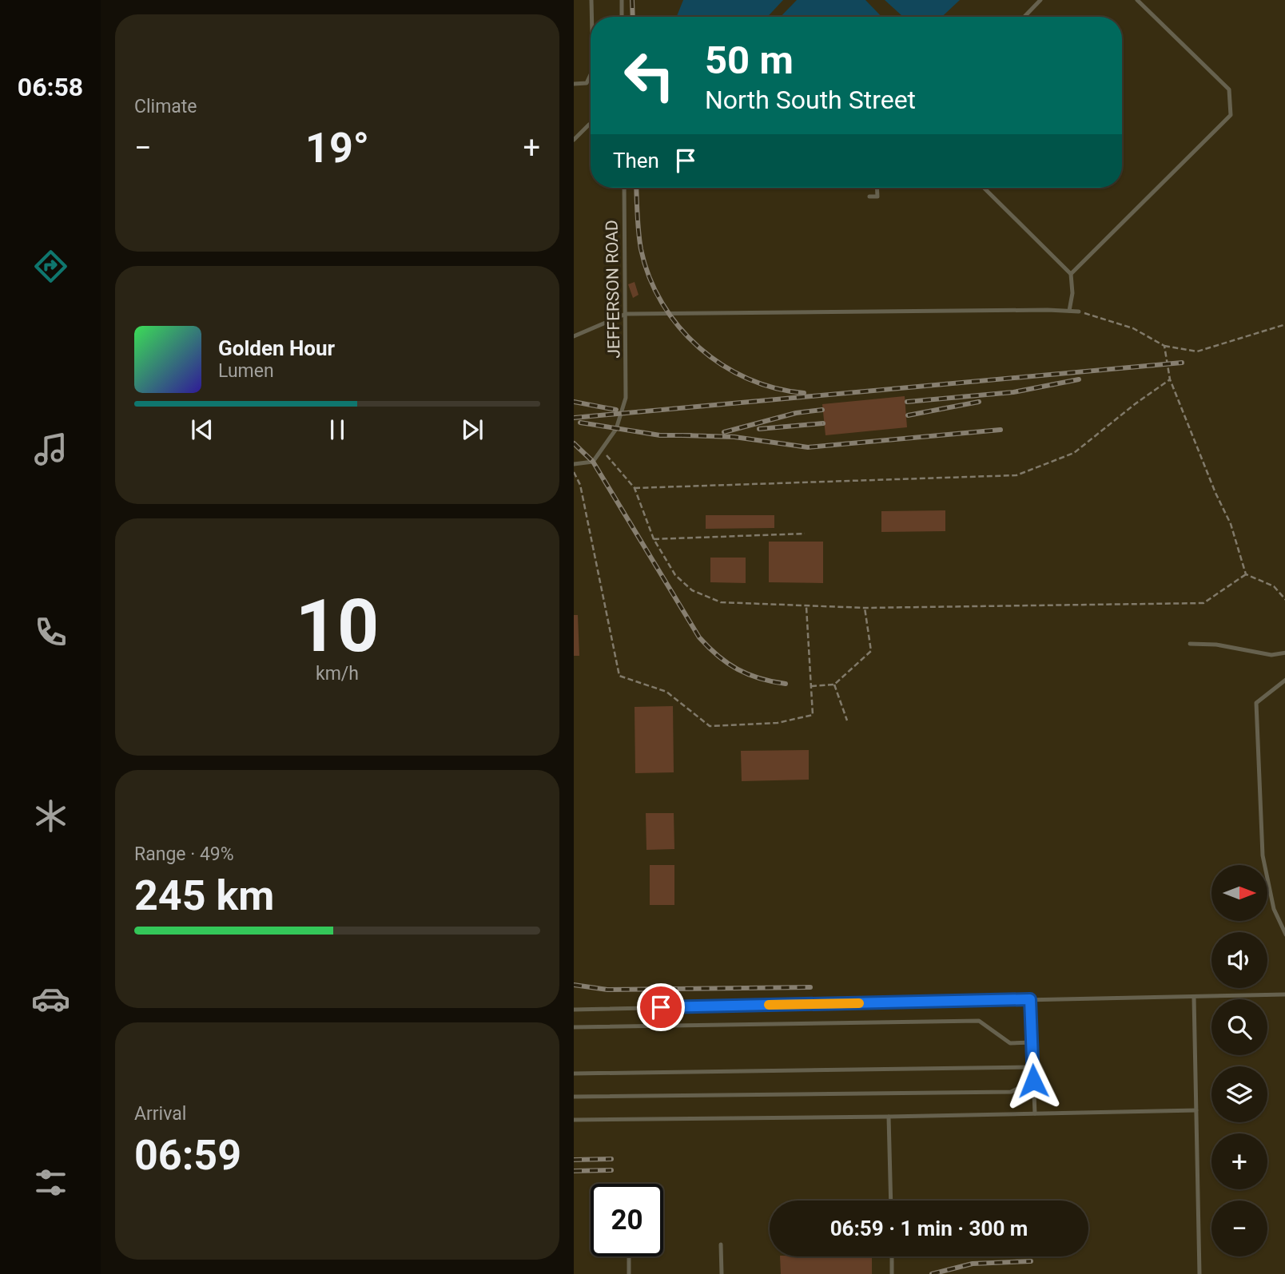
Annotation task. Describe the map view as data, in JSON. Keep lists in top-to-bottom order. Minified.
{"streets":{"lane":["JEFFERSON ROAD"]},"north":"right","page":{"tabs":"06:58","tile":["Climate",["10","km/h"],["Range · 49%","245 km"],["Arrival","06:59"]],"turn":["50 m","North South Street"],"heat":["−","19°","+"],"then":"Then","song":["Golden Hour","Lumen"],"map_buttons":["+","−"],"limit":"20","trip":"06:59 · 1 min · 300 m"}}
